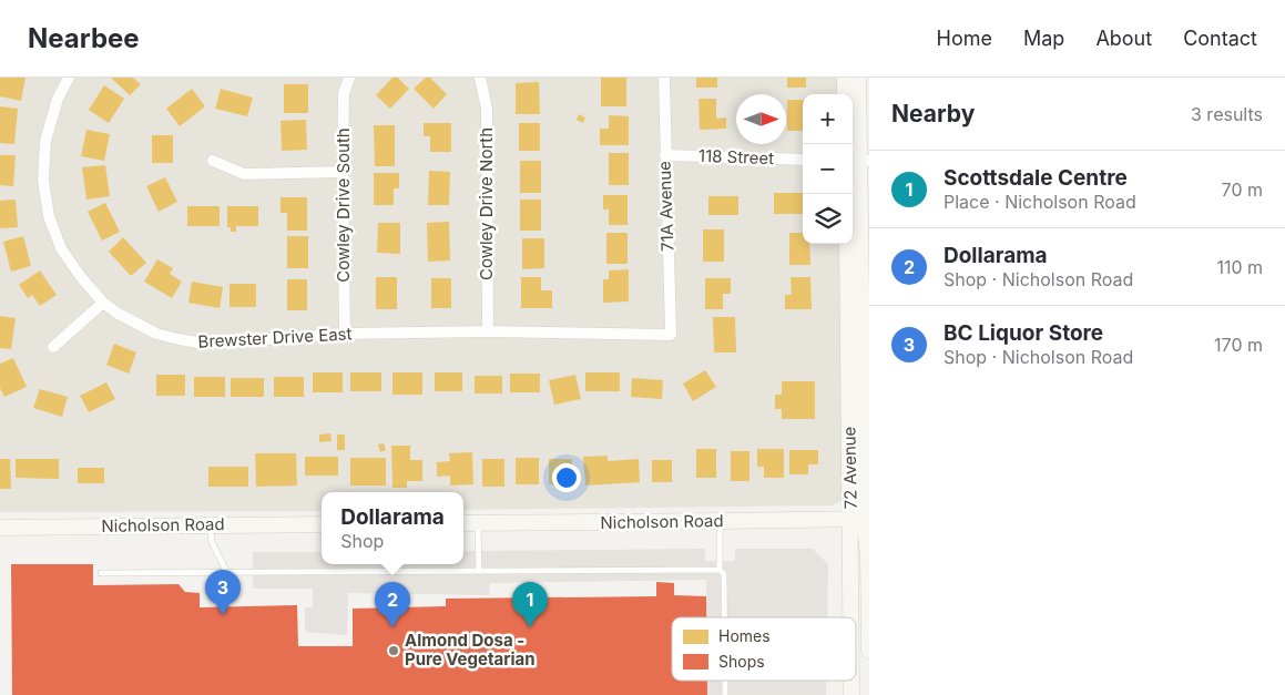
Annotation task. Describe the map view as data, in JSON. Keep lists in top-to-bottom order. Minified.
{"streets":{"main road":["72 Avenue","Nicholson Road"],"street":["118 Street","Cowley Drive North","Cowley Drive South","71A Avenue","Brewster Drive East"]},"crossings":[["118 Street","71A Avenue"],["Cowley Drive North","Brewster Drive East"],["Cowley Drive South","Brewster Drive East"],["71A Avenue","Brewster Drive East"],["72 Avenue","Nicholson Road"]],"places":["Almond Dosa - Pure Vegetarian"],"legend":["Homes","Shops"],"north":"right","page":{"header":"Nearbee","nav":["Home","Map","About","Contact"],"heading":["Nearby","3 results"],"map_buttons":["+","−"],"list":[{"mark":"1","name":"Scottsdale Centre","note":"Place · Nicholson Road","value":"70 m"},{"mark":"2","name":"Dollarama","note":"Shop · Nicholson Road","value":"110 m"},{"mark":"3","name":"BC Liquor Store","note":"Shop · Nicholson Road","value":"170 m"}],"popup":["Dollarama","Shop"],"pins":["3","1","2"]}}
